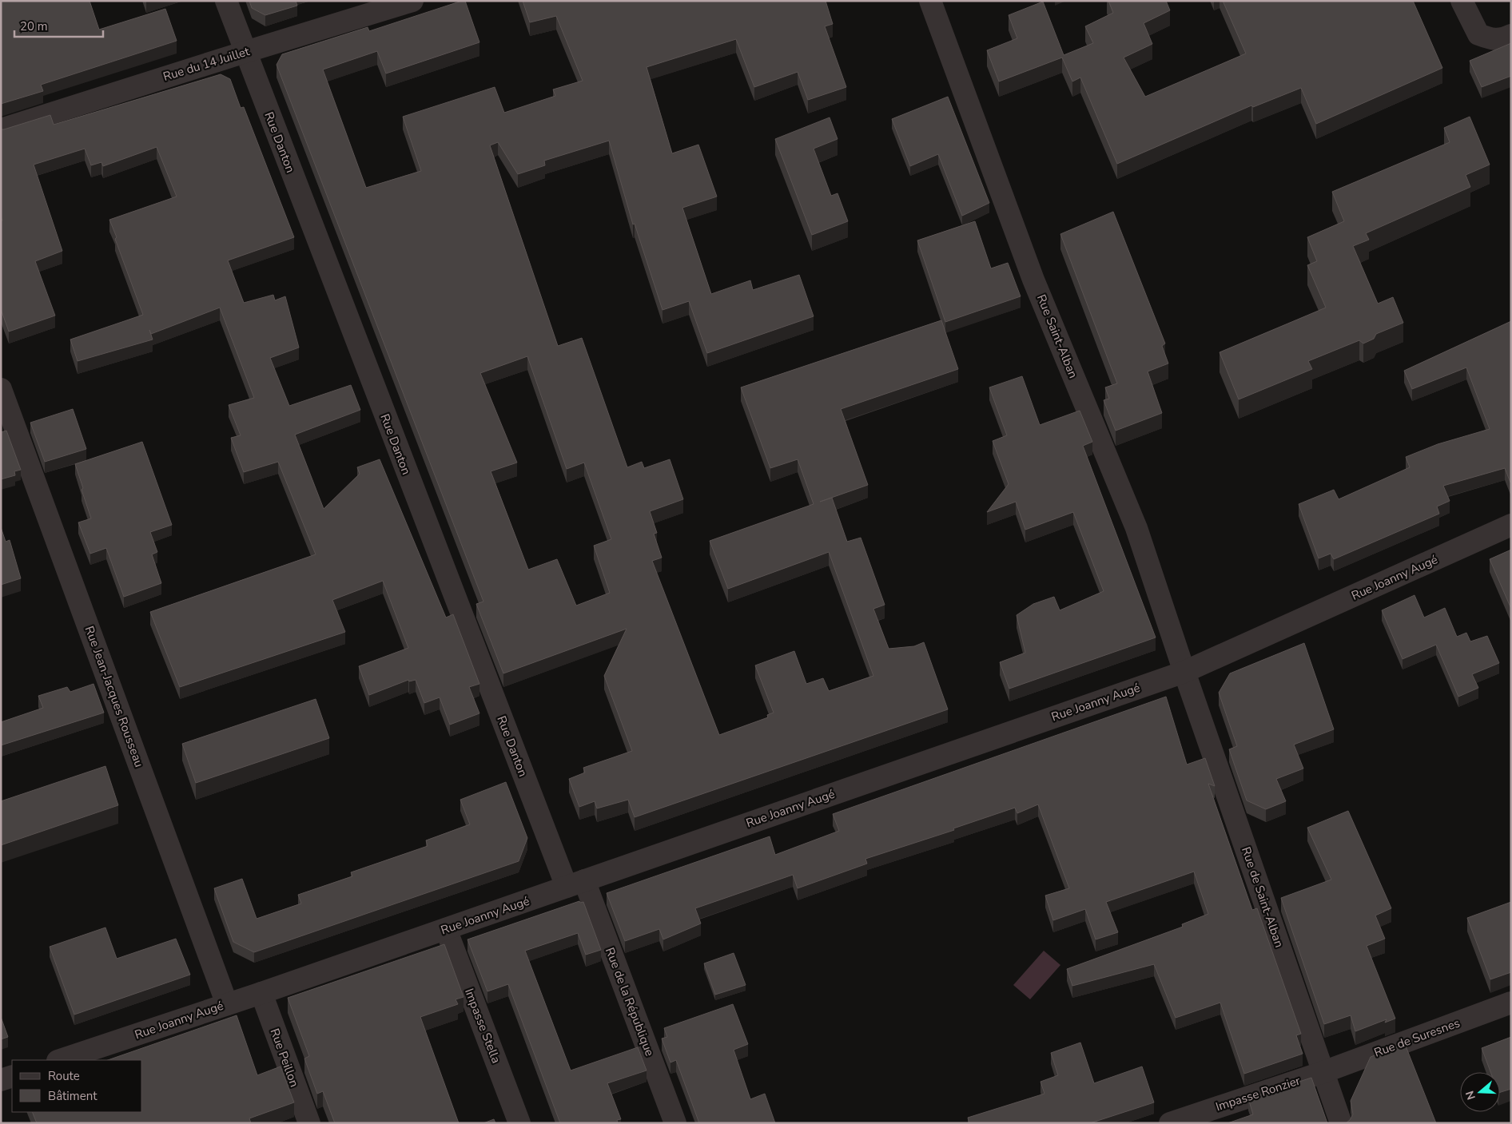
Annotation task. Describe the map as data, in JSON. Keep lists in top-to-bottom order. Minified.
{"streets":{"street":["Rue du 14 Juillet","Rue Danton","Rue Saint-Alban","Rue Joanny Augé","Rue Jean-Jacques Rousseau","Rue de Saint-Alban","Rue de la République","Impasse Stella","Rue de Suresnes","Rue Peillon","Impasse Ronzier"]},"crossings":[["Rue du 14 Juillet","Rue Danton"],["Rue Danton","Rue Joanny Augé"],["Rue Danton","Rue de la République"],["Rue Saint-Alban","Rue Joanny Augé"],["Rue Saint-Alban","Rue de Saint-Alban"],["Rue Joanny Augé","Rue Jean-Jacques Rousseau"],["Rue Joanny Augé","Rue de Saint-Alban"],["Rue Joanny Augé","Rue de la République"],["Rue Joanny Augé","Impasse Stella"],["Rue Joanny Augé","Rue Peillon"],["Rue de Saint-Alban","Rue de Suresnes"],["Rue de Saint-Alban","Impasse Ronzier"],["Rue de Suresnes","Impasse Ronzier"]],"legend":["Route","Bâtiment"],"scale_bar":"20 m","north":"left"}
